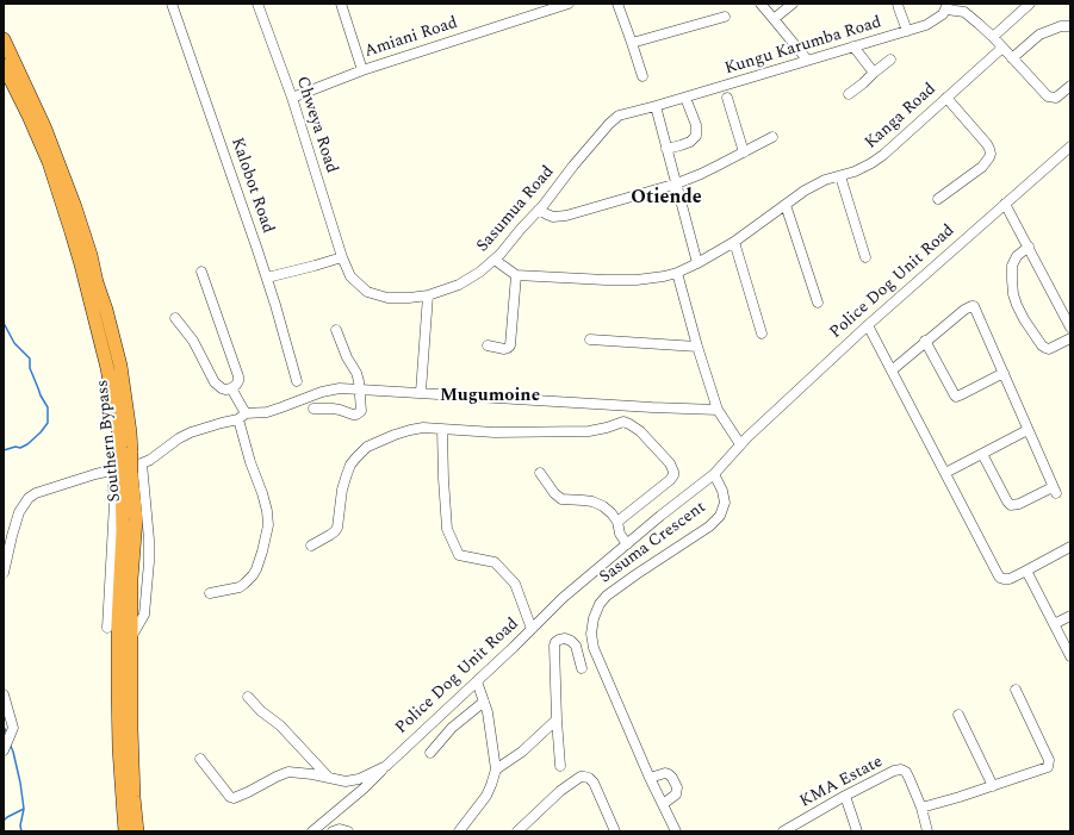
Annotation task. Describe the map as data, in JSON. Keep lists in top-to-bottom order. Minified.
{"streets":{"highway":["Southern Bypass"],"street":["Amiani Road","Kungu Karumba Road","Kanga Road","Chweya Road","Kalobot Road","Sasumua Road","Police Dog Unit Road","Sasuma Crescent","KMA Estate"]},"crossings":[["Amiani Road","Chweya Road"],["Kungu Karumba Road","Sasumua Road"],["Chweya Road","Sasumua Road"],["Police Dog Unit Road","Sasuma Crescent"]],"districts":["Otiende","Mugumoine"]}
